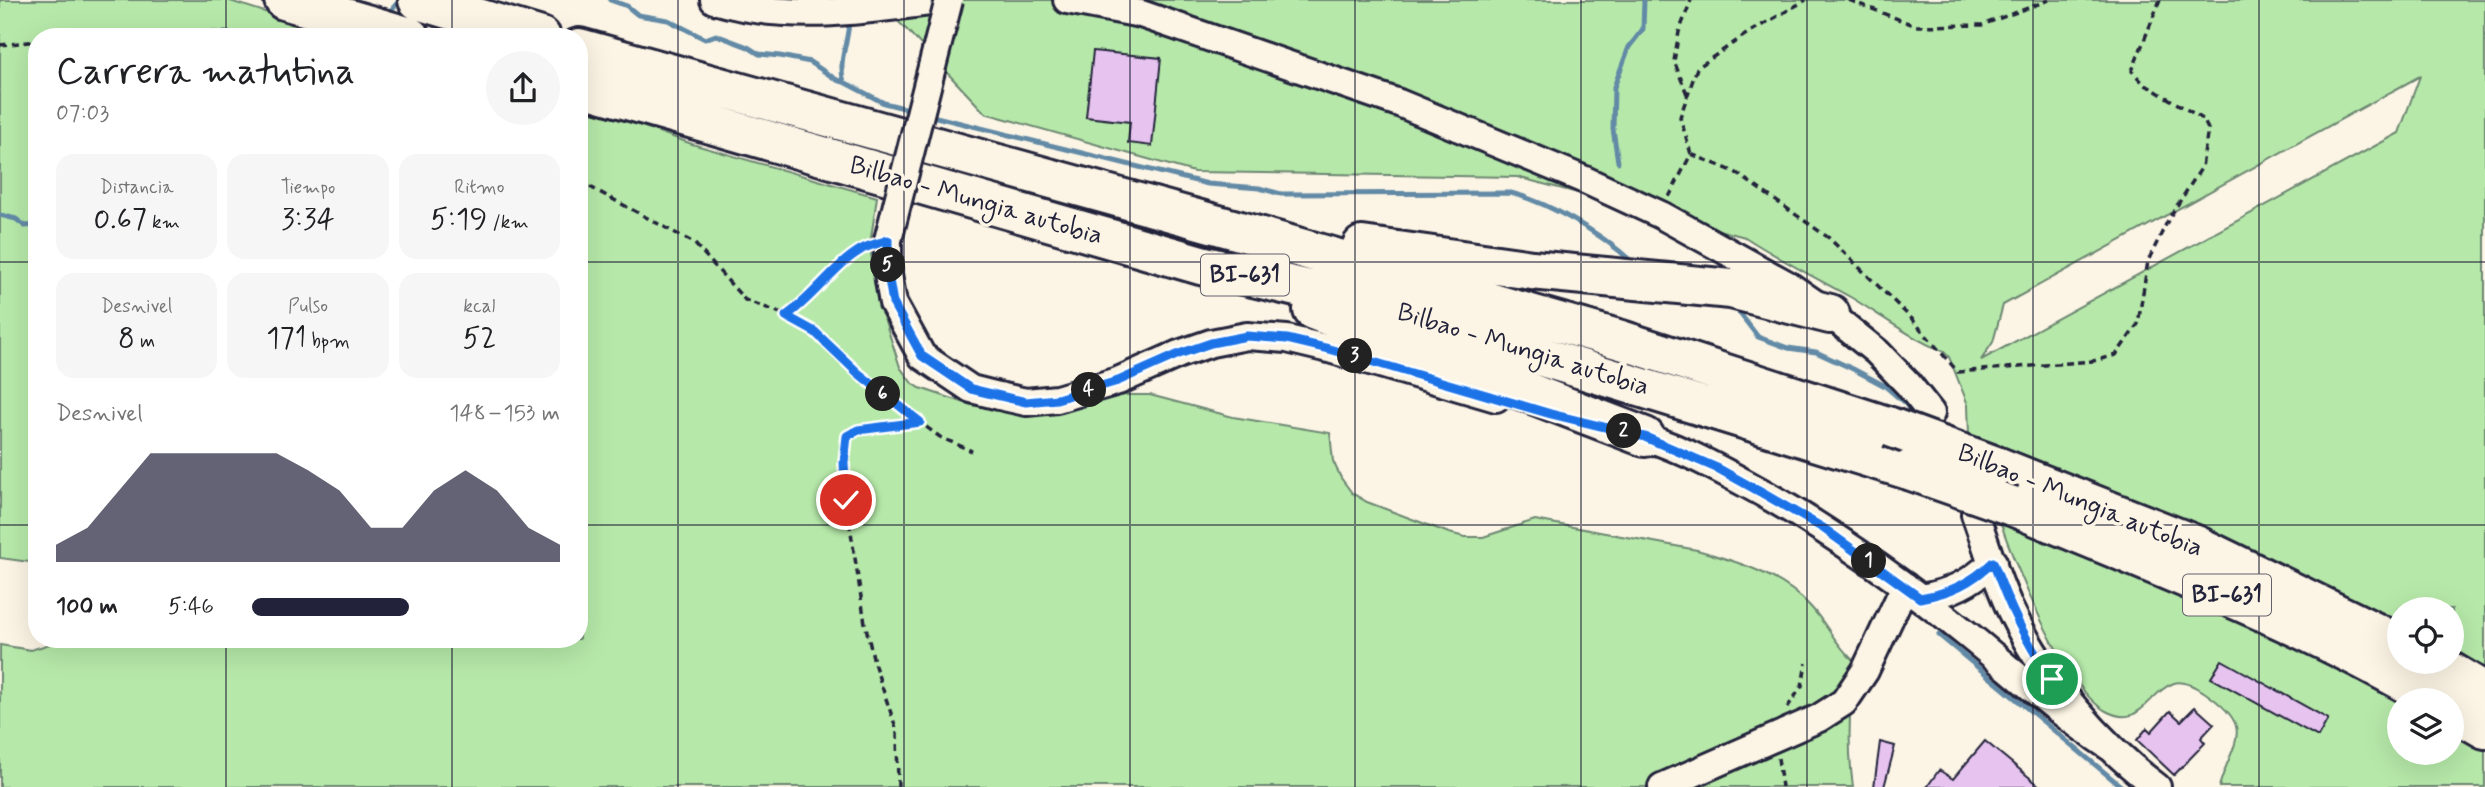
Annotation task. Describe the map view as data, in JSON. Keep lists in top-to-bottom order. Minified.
{"streets":{"highway":["Bilbao - Mungia autobia","BI-631"]},"page":{"heading":["Carrera matutina","07:03"],"stats":[["Distancia","0.67 km"],["Tiempo","3:34"],["Ritmo","5:19 /km"],["Desnivel","8 m"],["Pulso","171 bpm"],["kcal","52"]],"pins":["5","3","4","6","2","1"],"chart":["Desnivel","148–153 m"],"list":[{"name":"100 m","note":"5:46"}]}}
